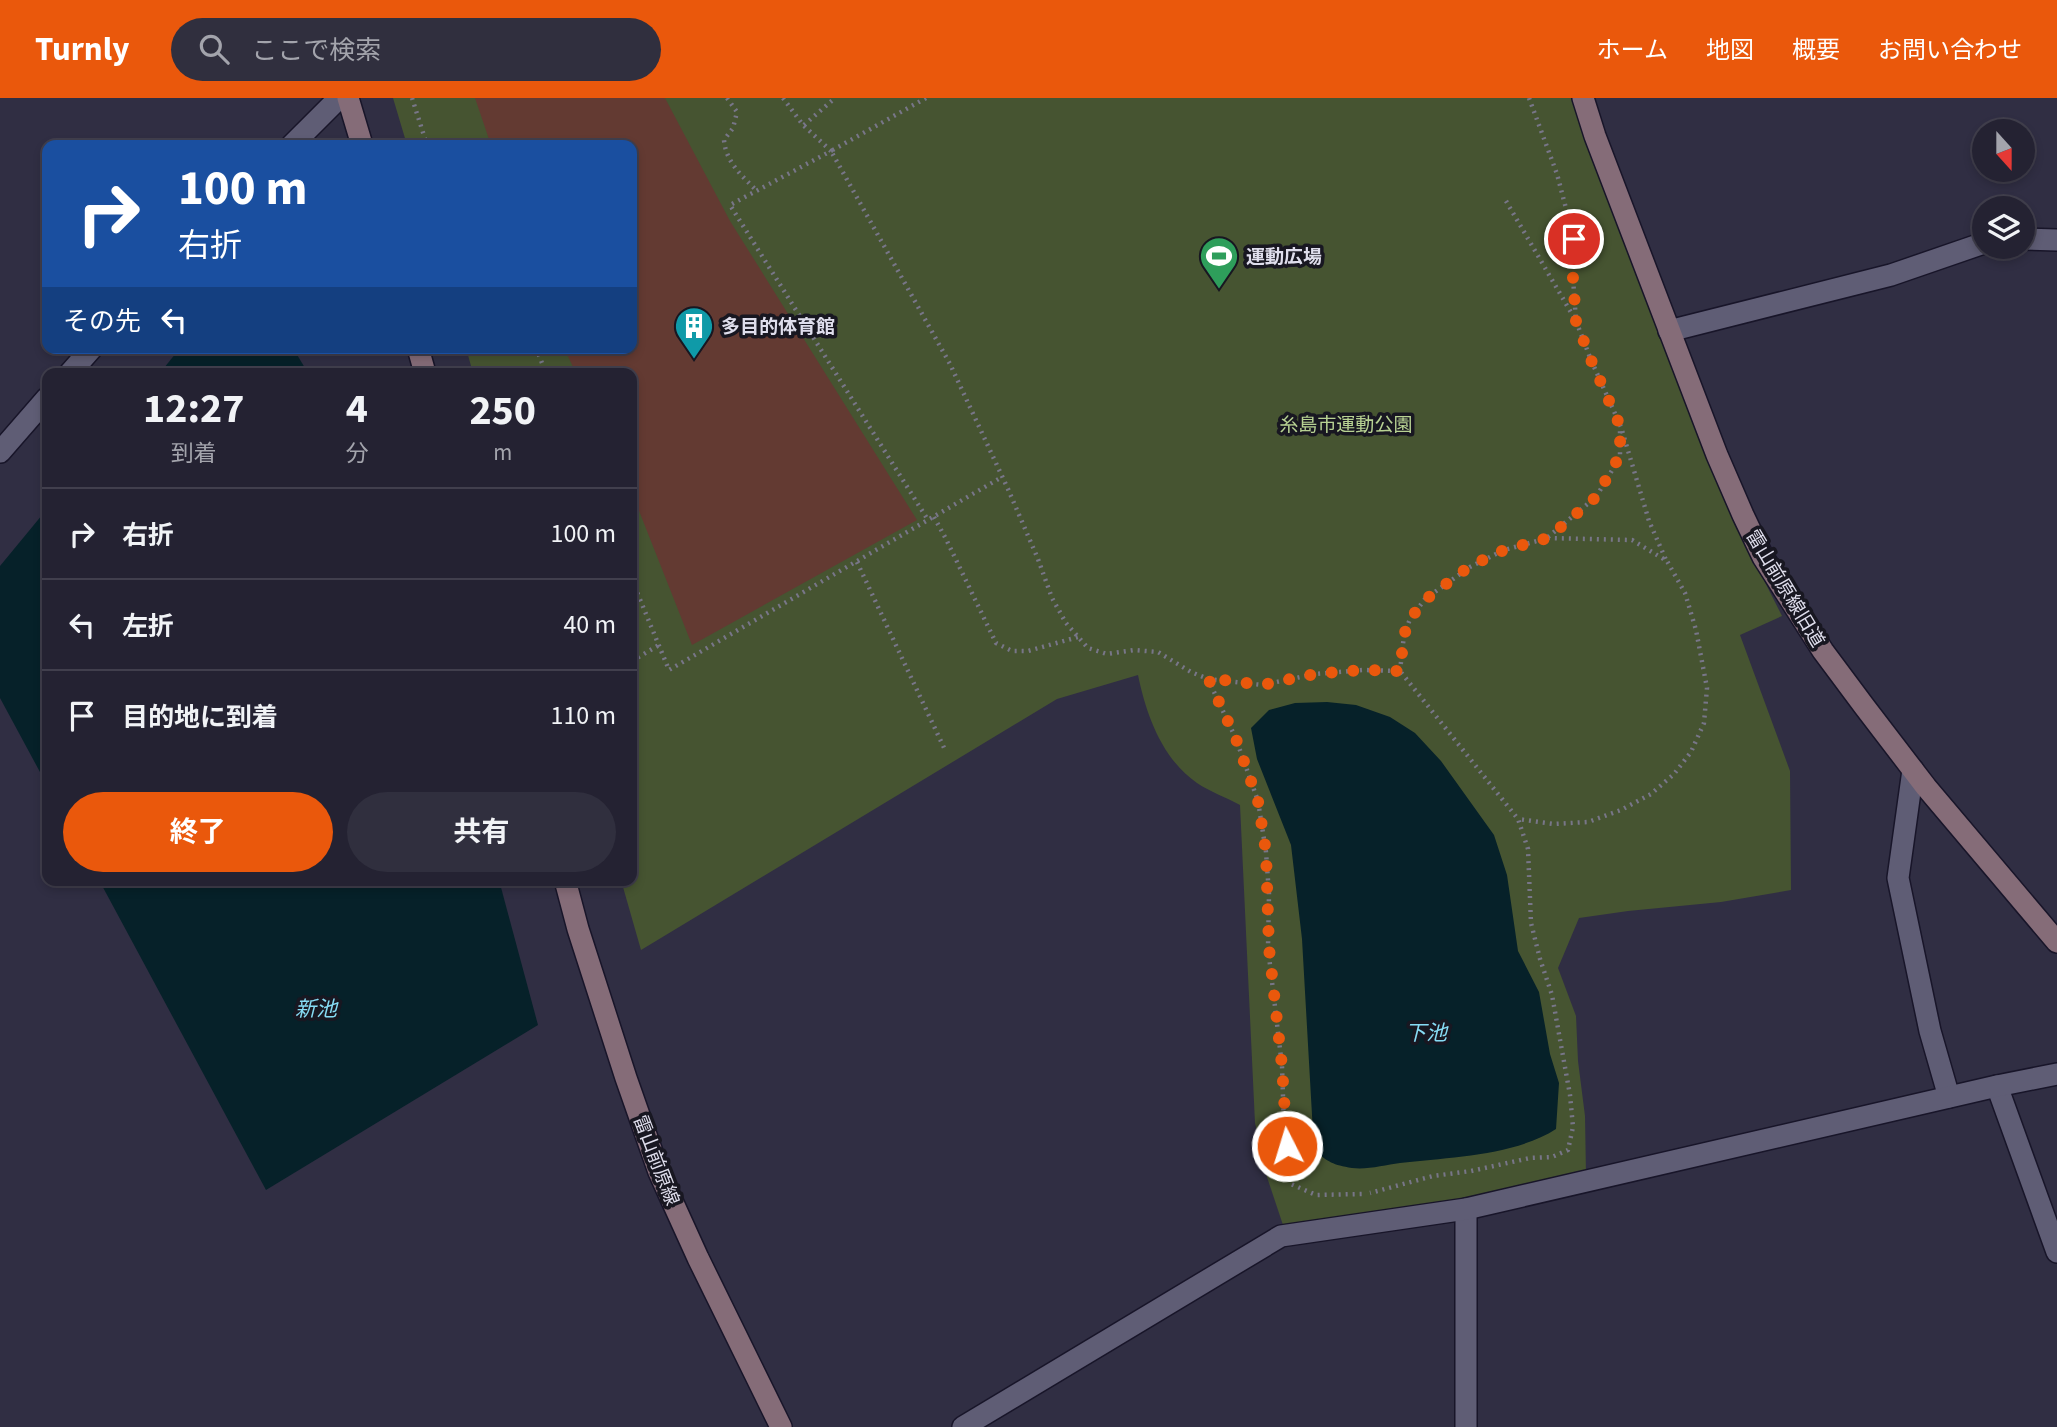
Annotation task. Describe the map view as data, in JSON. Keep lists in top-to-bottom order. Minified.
{"streets":{"street":["雷山前原線旧道","雷山前原線"]},"water":["新池","下池"],"parks":["糸島市運動公園"],"places":{"sports":["運動広場"],"building":["多目的体育館"]},"north":"bottom","page":{"header":"Turnly","search":"ここで検索","nav":["ホーム","地図","概要","お問い合わせ"],"turn":["100 m","右折"],"then":"その先","eta":["12:27","到着","4","分","250","m"],"list":[{"name":"右折","value":"100 m"},{"name":"左折","value":"40 m"},{"name":"目的地に到着","value":"110 m"}],"buttons":["終了","共有"]}}
